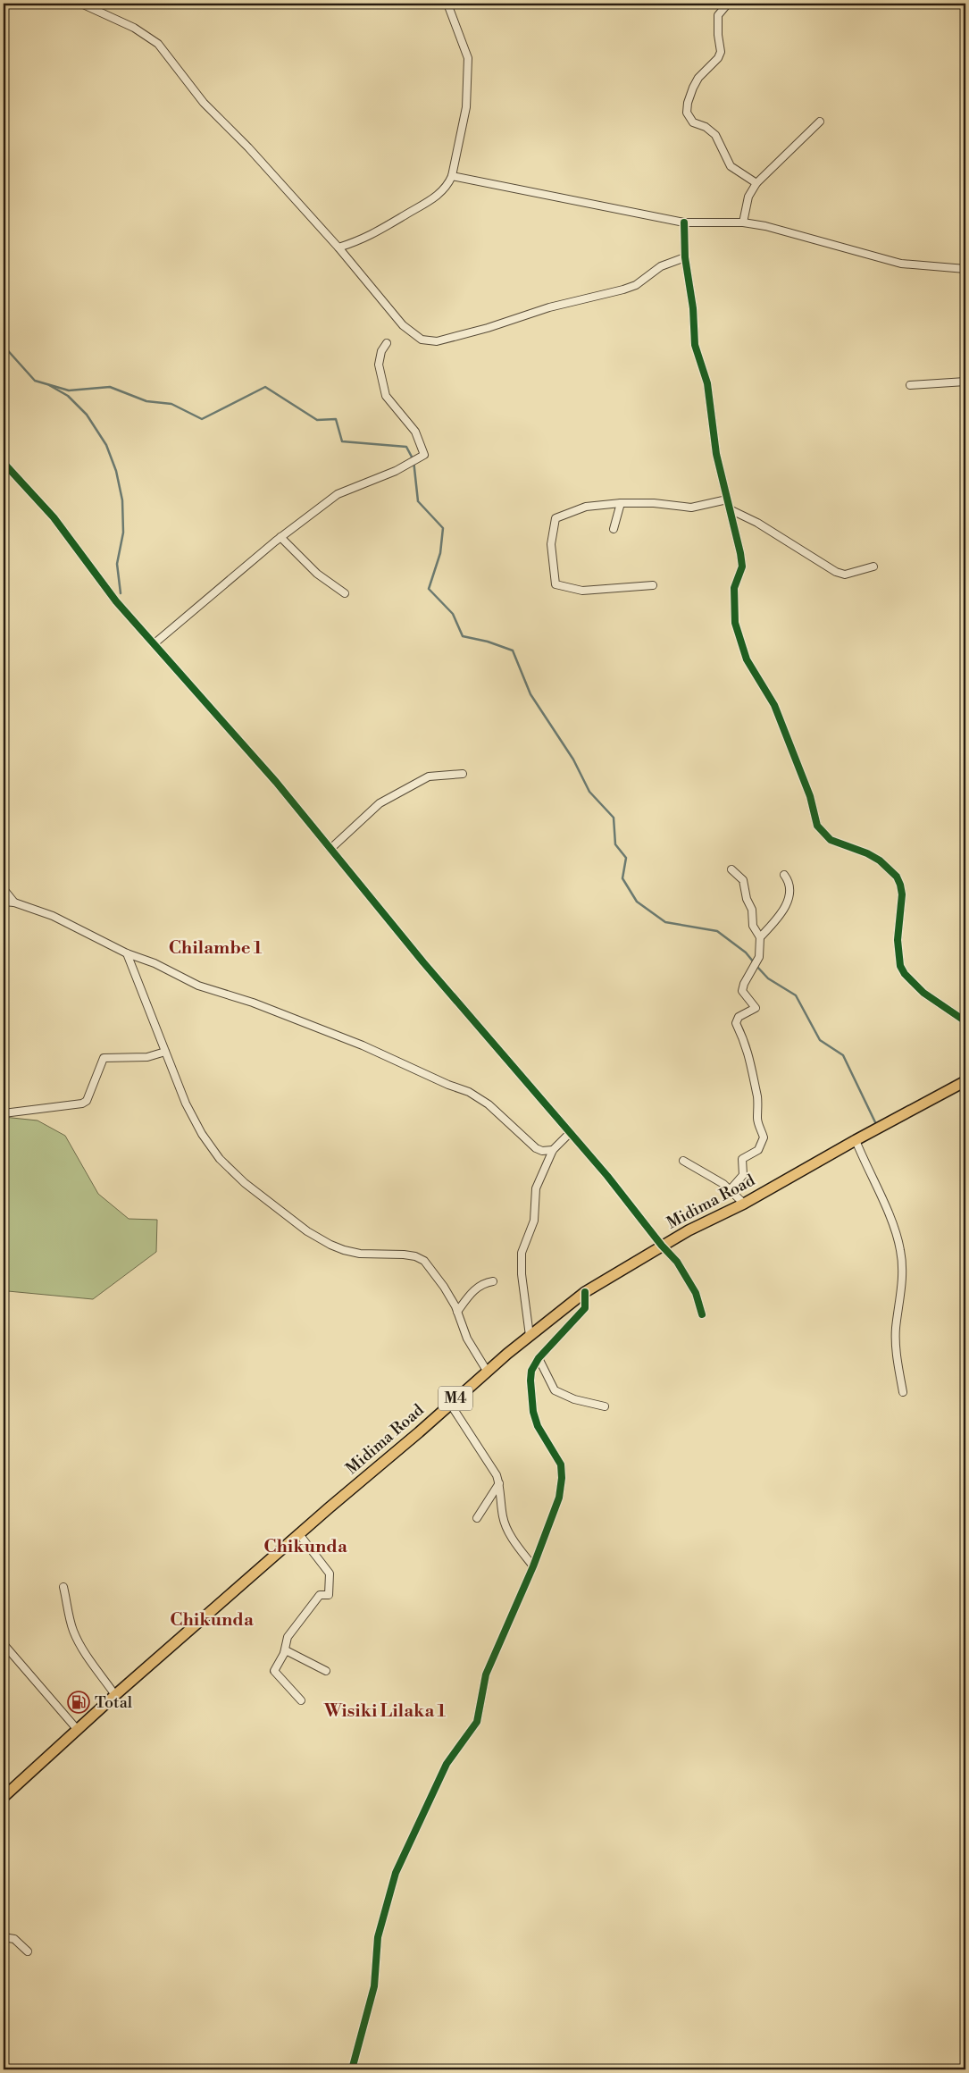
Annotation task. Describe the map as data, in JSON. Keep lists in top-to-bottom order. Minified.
{"streets":{"main road":["Midima Road","M4"]},"districts":["Chilambe 1","Chikunda","Chikunda","Wisiki Lilaka 1"],"places":{"fuel station":["Total"]}}
